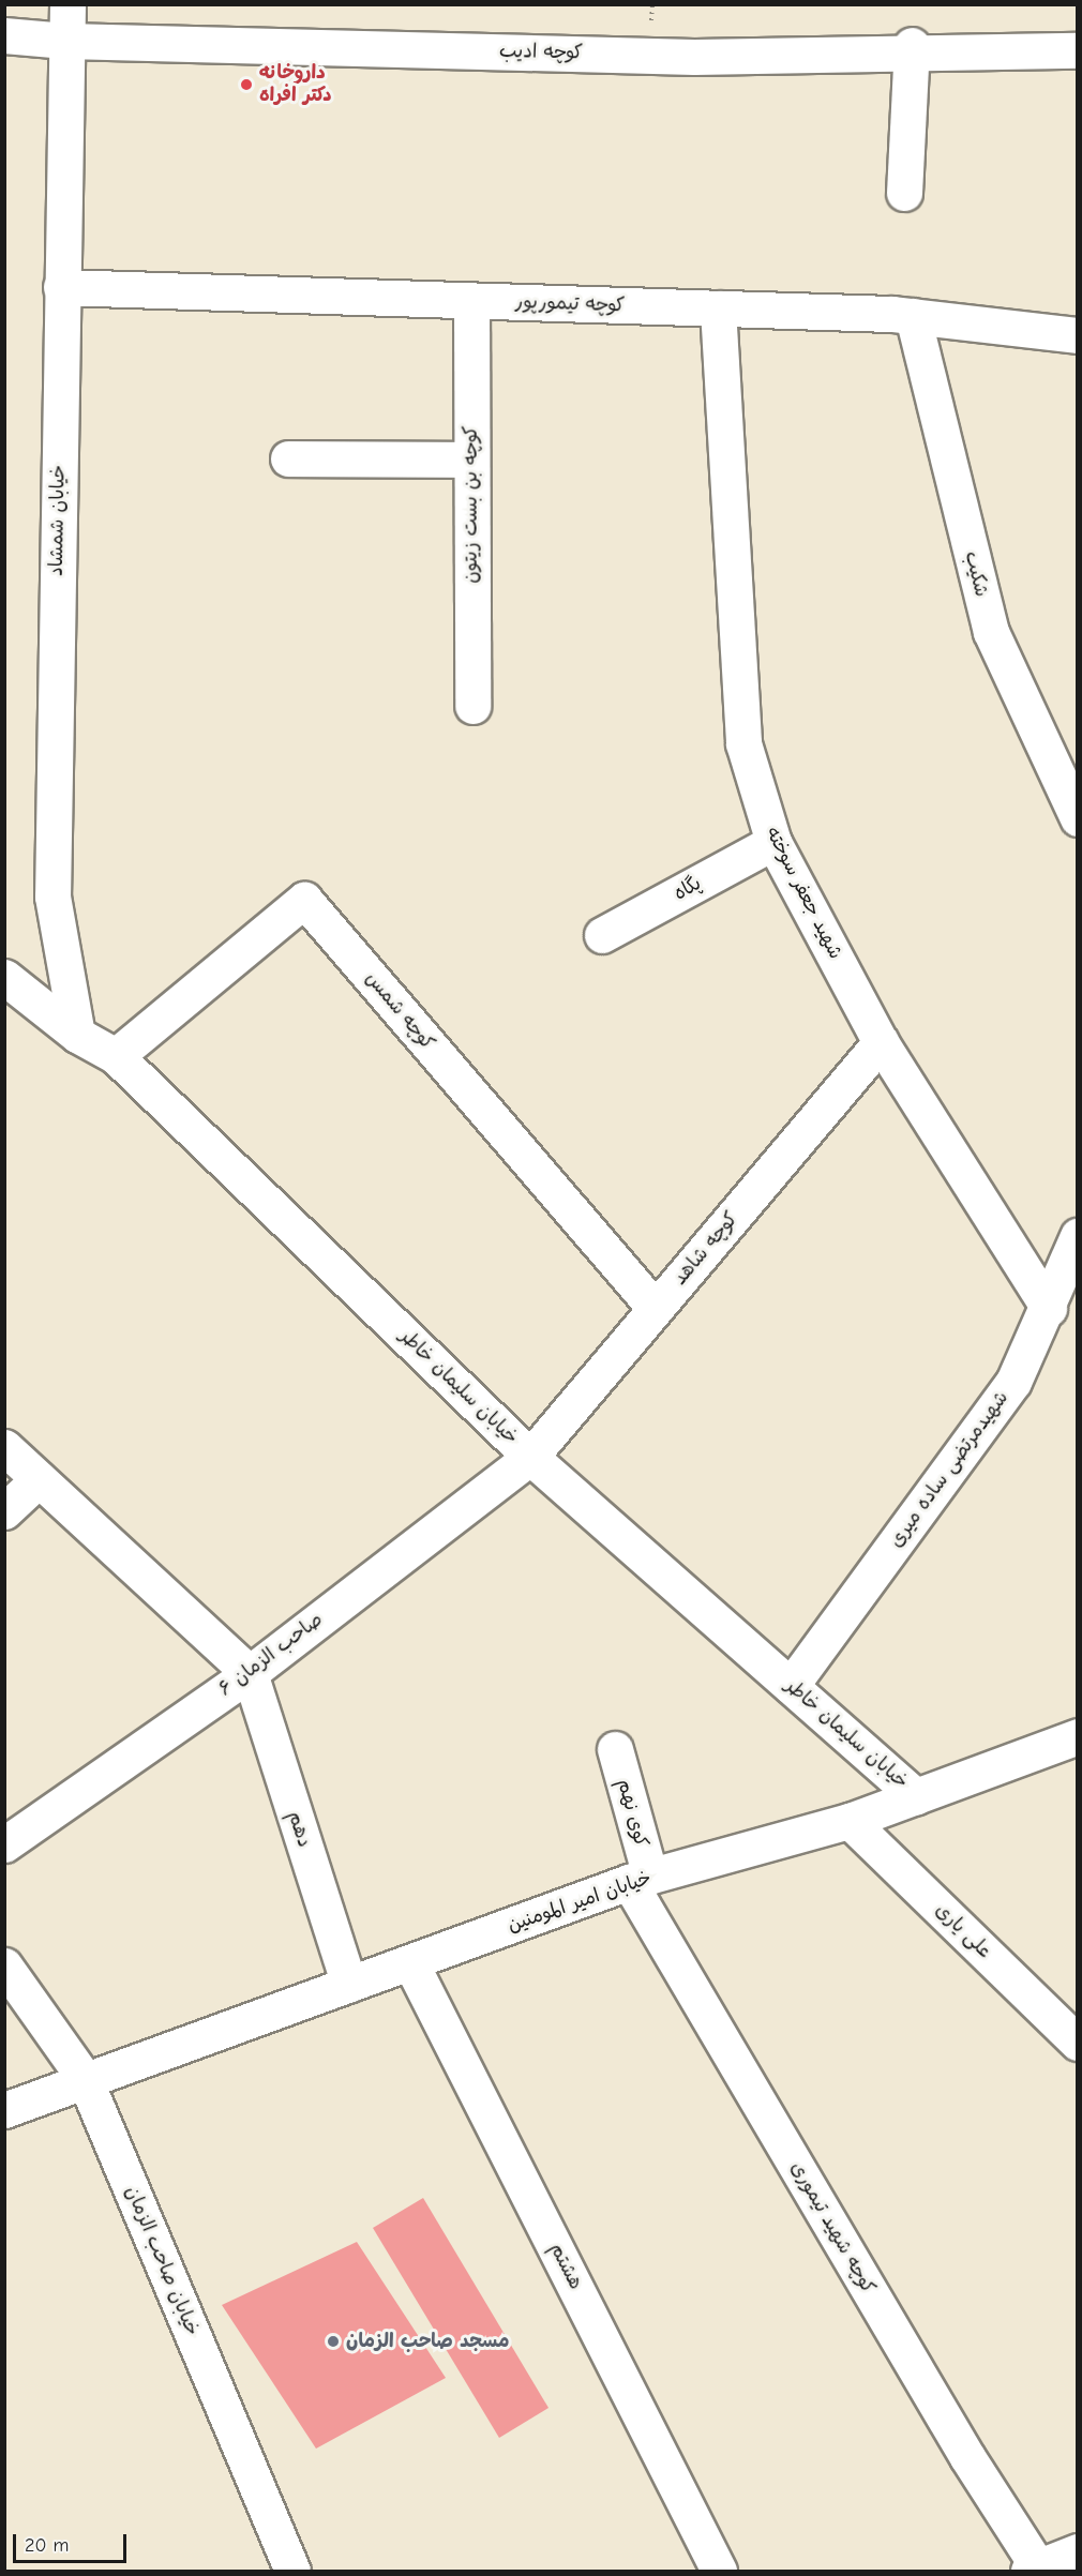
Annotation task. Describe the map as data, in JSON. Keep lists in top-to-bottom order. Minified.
{"streets":{"street":["کوچه ادیب","کوچه تیمورپور","کوچه بن بست زیتون","خیابان شمشاد","شکیب","پگاه","شهید جعفر سوخته","کوچه شمس","کوچه شاهد","خیابان سلیمان خاطر","شهیدمرتضی ساده میری","صاحب الزمان ۶","کوی نهم","دهم","خیابان امیر المومنین","علی یاری","کوچه شهید تیموری","خیابان صاحب الزمان","هشتم"]},"crossings":[["کوچه ادیب","خیابان شمشاد"],["کوچه تیمورپور","کوچه بن بست زیتون"],["کوچه تیمورپور","خیابان شمشاد"],["کوچه تیمورپور","شکیب"],["کوچه تیمورپور","شهید جعفر سوخته"],["خیابان شمشاد","خیابان سلیمان خاطر"],["پگاه","شهید جعفر سوخته"],["شهید جعفر سوخته","کوچه شاهد"],["شهید جعفر سوخته","شهیدمرتضی ساده میری"],["کوچه شمس","کوچه شاهد"],["کوچه شمس","خیابان سلیمان خاطر"],["کوچه شاهد","خیابان سلیمان خاطر"],["کوچه شاهد","صاحب الزمان ۶"],["خیابان سلیمان خاطر","شهیدمرتضی ساده میری"],["خیابان سلیمان خاطر","صاحب الزمان ۶"],["خیابان سلیمان خاطر","خیابان امیر المومنین"],["صاحب الزمان ۶","دهم"],["کوی نهم","خیابان امیر المومنین"],["کوی نهم","کوچه شهید تیموری"],["دهم","خیابان امیر المومنین"],["خیابان امیر المومنین","علی یاری"],["خیابان امیر المومنین","کوچه شهید تیموری"],["خیابان امیر المومنین","خیابان صاحب الزمان"],["خیابان امیر المومنین","هشتم"]],"places":["داروخانه دکتر افراه","مسجد صاحب الزمان"],"scale_bar":"20 m"}
